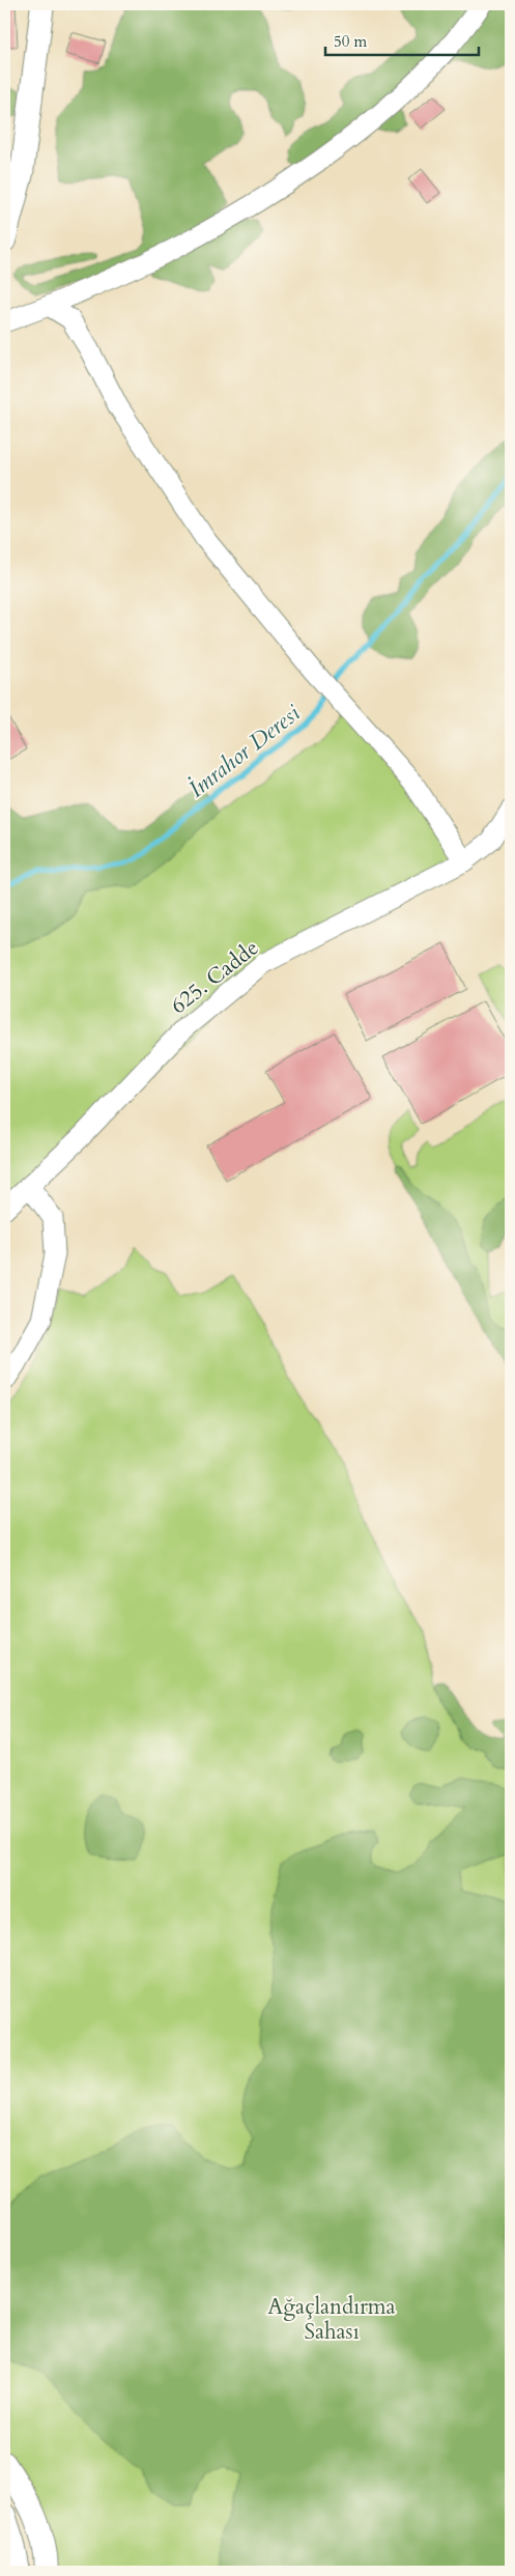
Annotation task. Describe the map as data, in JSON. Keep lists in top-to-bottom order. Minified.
{"streets":{"street":["625. Cadde"]},"water":["İmrahor Deresi"],"parks":["Ağaçlandırma Sahası"],"scale_bar":"50 m"}
